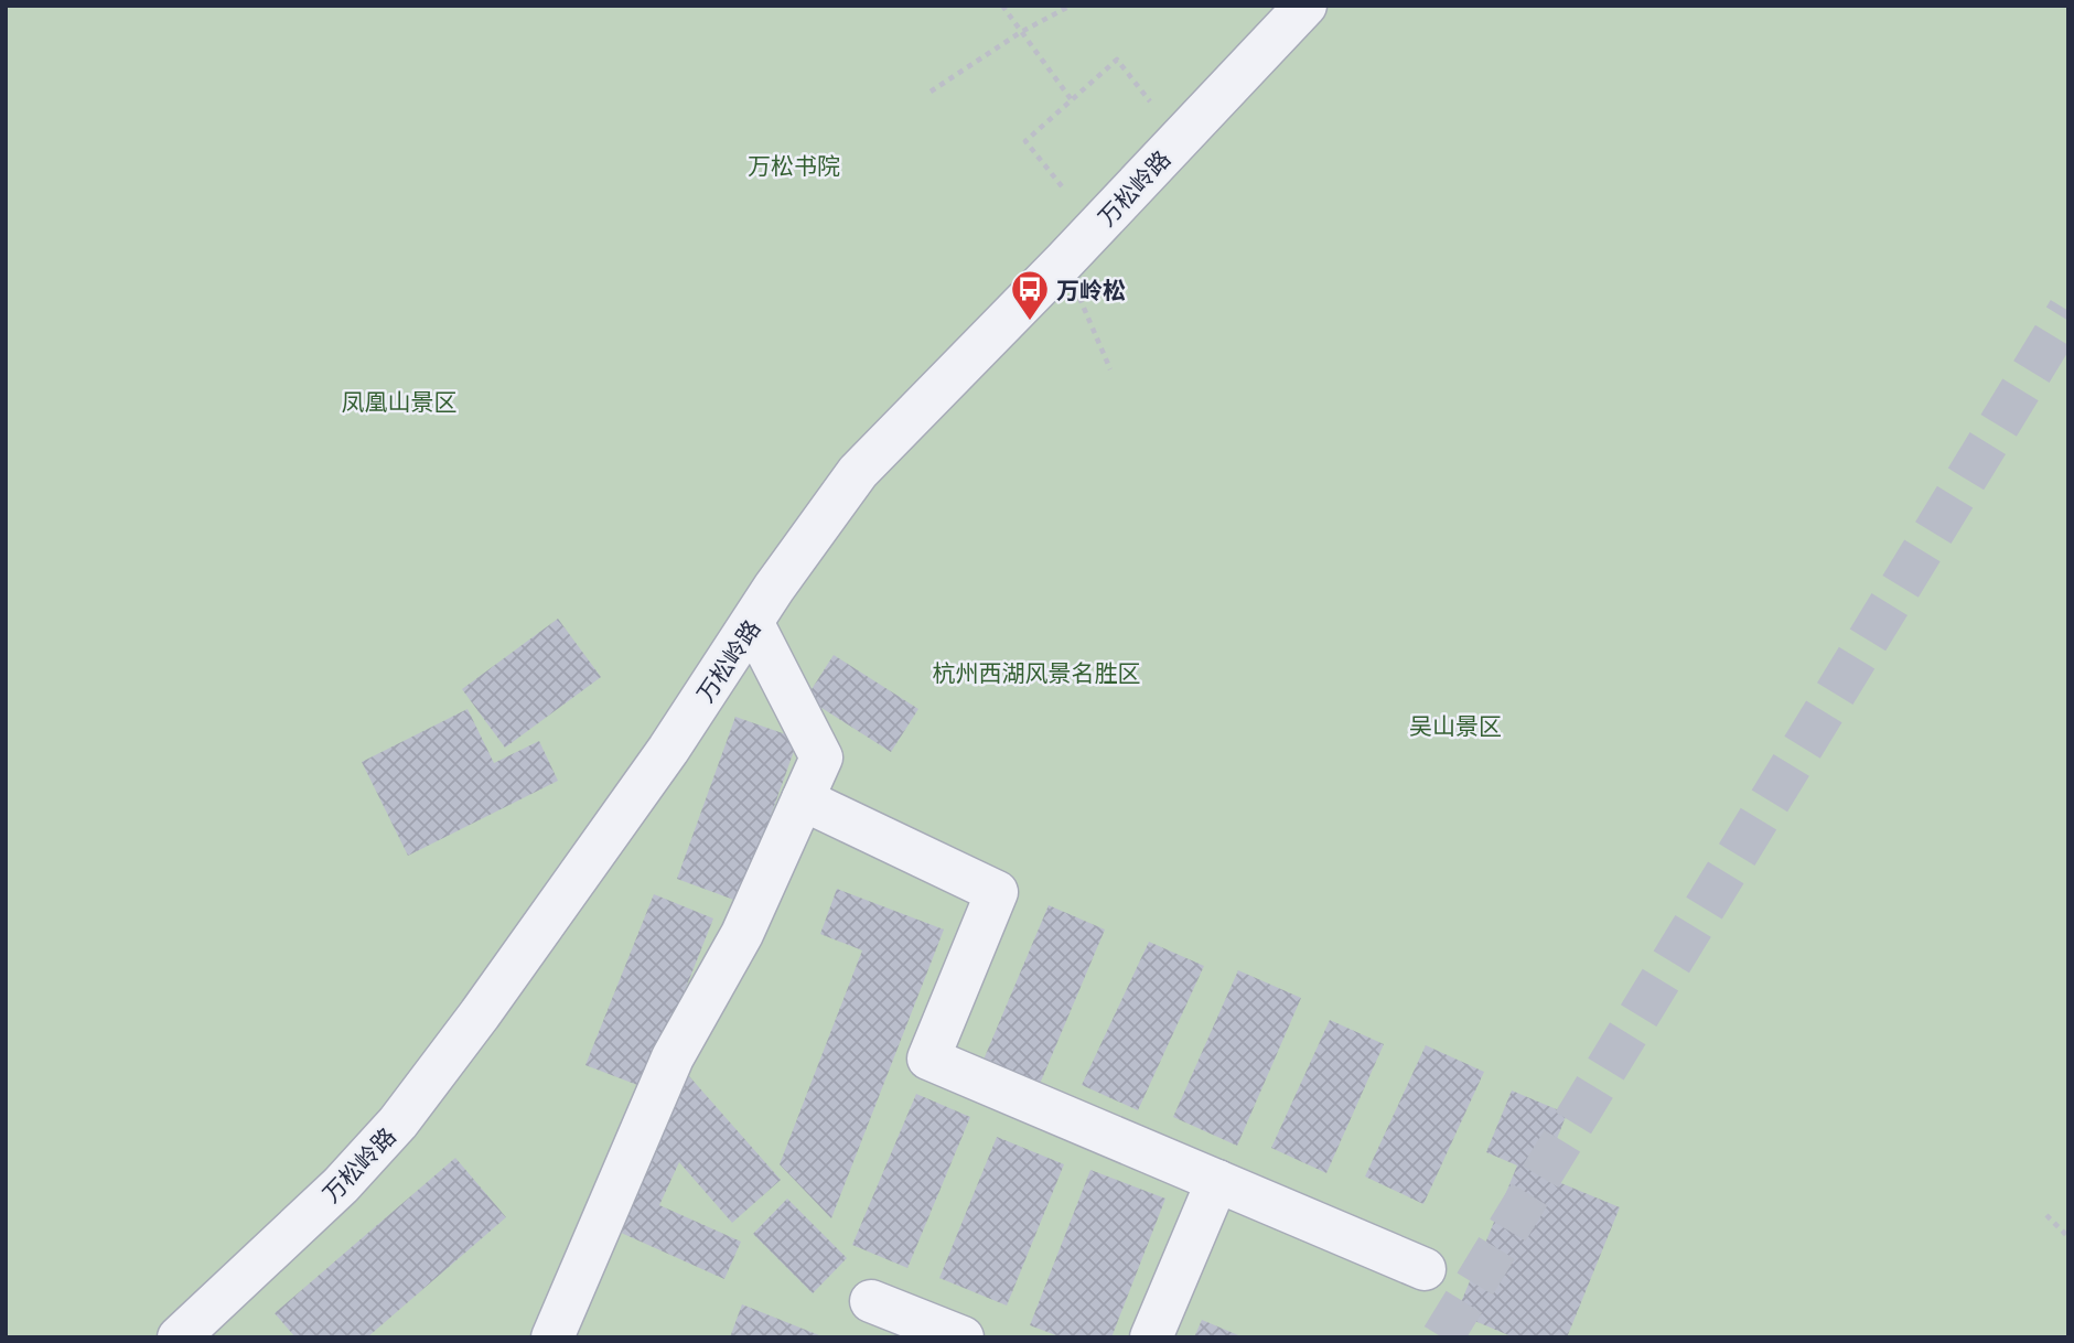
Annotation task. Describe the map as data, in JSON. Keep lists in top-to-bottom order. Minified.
{"streets":{"street":["万松岭路"]},"parks":["万松书院","凤凰山景区","杭州西湖风景名胜区","吴山景区"],"places":{"bus stop":["万岭松"]}}
